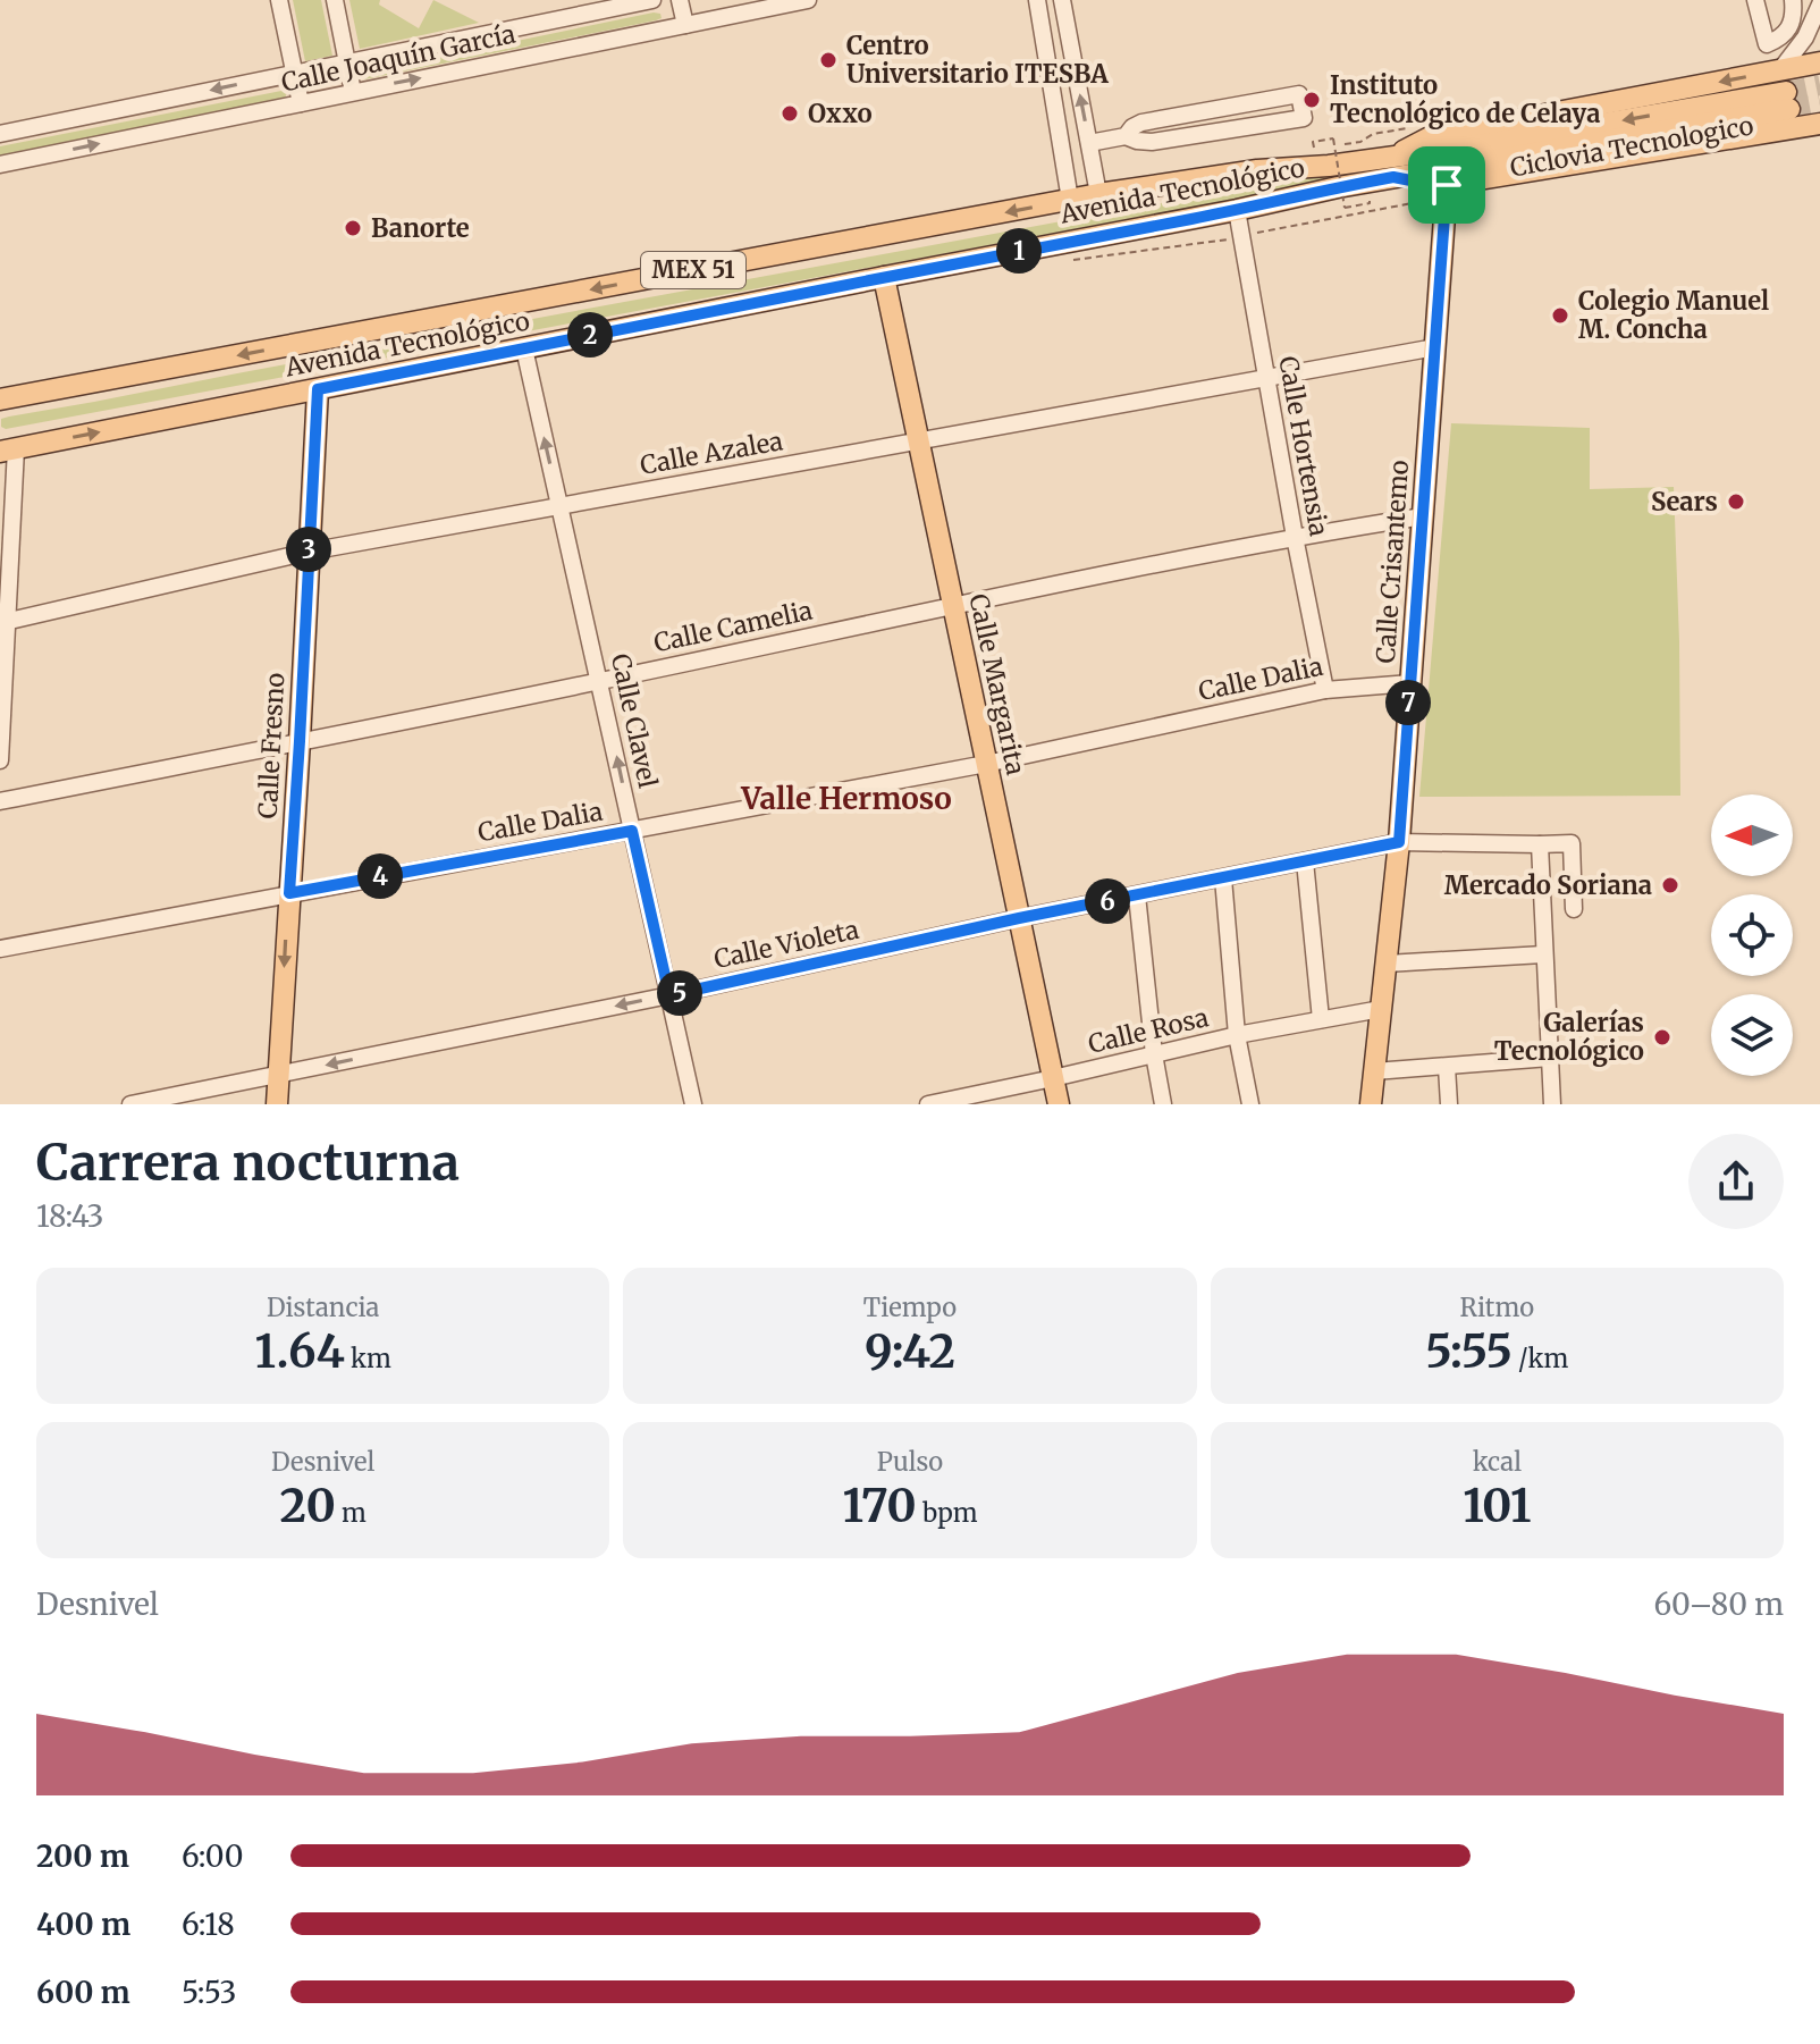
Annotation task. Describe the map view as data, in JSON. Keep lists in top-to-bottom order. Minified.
{"streets":{"main road":["Avenida Tecnológico","MEX 51","Calle Crisantemo","Calle Margarita","Calle Fresno"],"street":["Calle Joaquín García","Calle Hortensia","Calle Azalea","Calle Camelia","Calle Dalia","Calle Clavel","Calle Violeta","Calle Rosa"]},"crossings":[["Avenida Tecnológico","Calle Hortensia"],["Avenida Tecnológico","Calle Margarita"],["Avenida Tecnológico","Calle Clavel"],["Avenida Tecnológico","Calle Fresno"],["Calle Hortensia","Calle Azalea"],["Calle Hortensia","Calle Camelia"],["Calle Hortensia","Calle Dalia"],["Calle Azalea","Calle Crisantemo"],["Calle Azalea","Calle Margarita"],["Calle Azalea","Calle Clavel"],["Calle Azalea","Calle Fresno"],["Calle Crisantemo","Calle Camelia"],["Calle Crisantemo","Calle Dalia"],["Calle Crisantemo","Calle Violeta"],["Calle Crisantemo","Calle Rosa"],["Calle Camelia","Calle Margarita"],["Calle Camelia","Calle Clavel"],["Calle Camelia","Calle Fresno"],["Calle Dalia","Calle Margarita"],["Calle Dalia","Calle Clavel"],["Calle Dalia","Calle Fresno"],["Calle Margarita","Calle Violeta"],["Calle Margarita","Calle Rosa"],["Calle Clavel","Calle Violeta"],["Calle Fresno","Calle Violeta"]],"one_way":["Calle Clavel"],"districts":["Valle Hermoso"],"places":["Centro Universitario ITESBA","Instituto Tecnológico de Celaya","Oxxo","Banorte","Colegio Manuel M. Concha","Sears","Mercado Soriana","Galerías Tecnológico"],"north":"left","page":{"pins":["1","2","3","7","4","6","5"],"heading":["Carrera nocturna","18:43"],"stats":[["Distancia","1.64 km"],["Tiempo","9:42"],["Ritmo","5:55 /km"],["Desnivel","20 m"],["Pulso","170 bpm"],["kcal","101"]],"chart":["Desnivel","60–80 m"],"list":[{"name":"200 m","note":"6:00"},{"name":"400 m","note":"6:18"},{"name":"600 m","note":"5:53"}]}}
